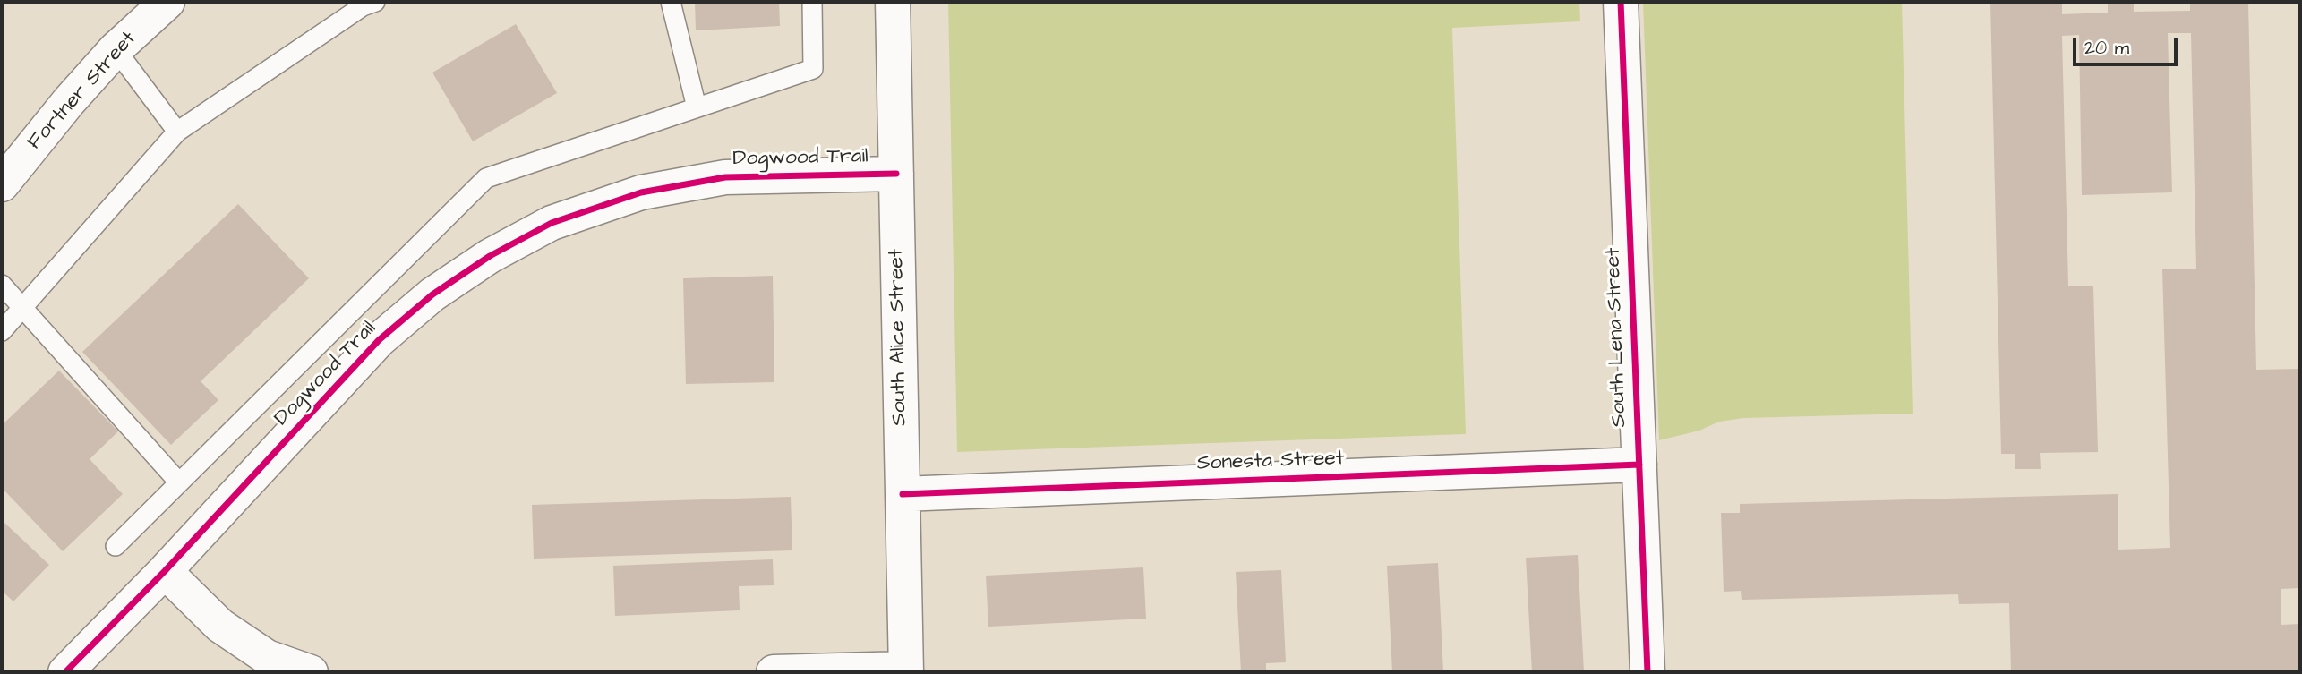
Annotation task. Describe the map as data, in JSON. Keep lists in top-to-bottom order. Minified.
{"streets":{"street":["Fortner Street","Dogwood Trail","South Alice Street","South Lena Street","Sonesta Street"]},"crossings":[["Dogwood Trail","South Alice Street"],["South Alice Street","Sonesta Street"],["South Lena Street","Sonesta Street"]],"scale_bar":"20 m"}
